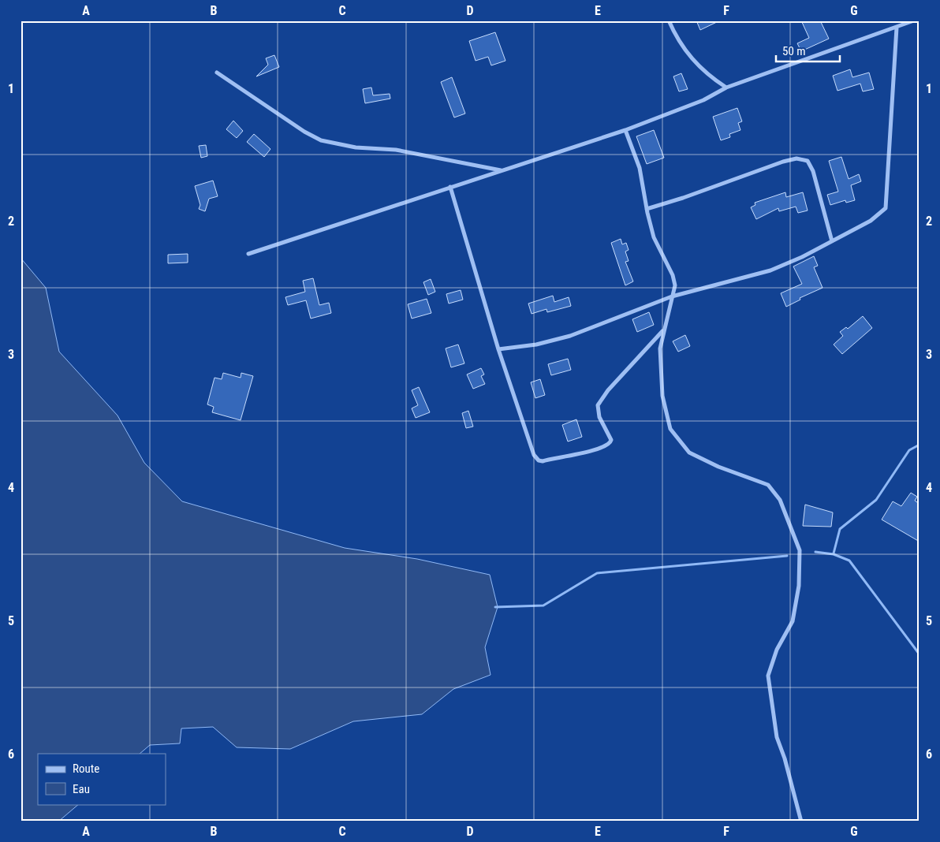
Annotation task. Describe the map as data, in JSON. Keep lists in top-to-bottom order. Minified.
{"legend":["Route","Eau"],"scale_bar":"50 m","grid":{"columns":["A","B","C","D","E","F","G"],"rows":["1","2","3","4","5","6"]}}
